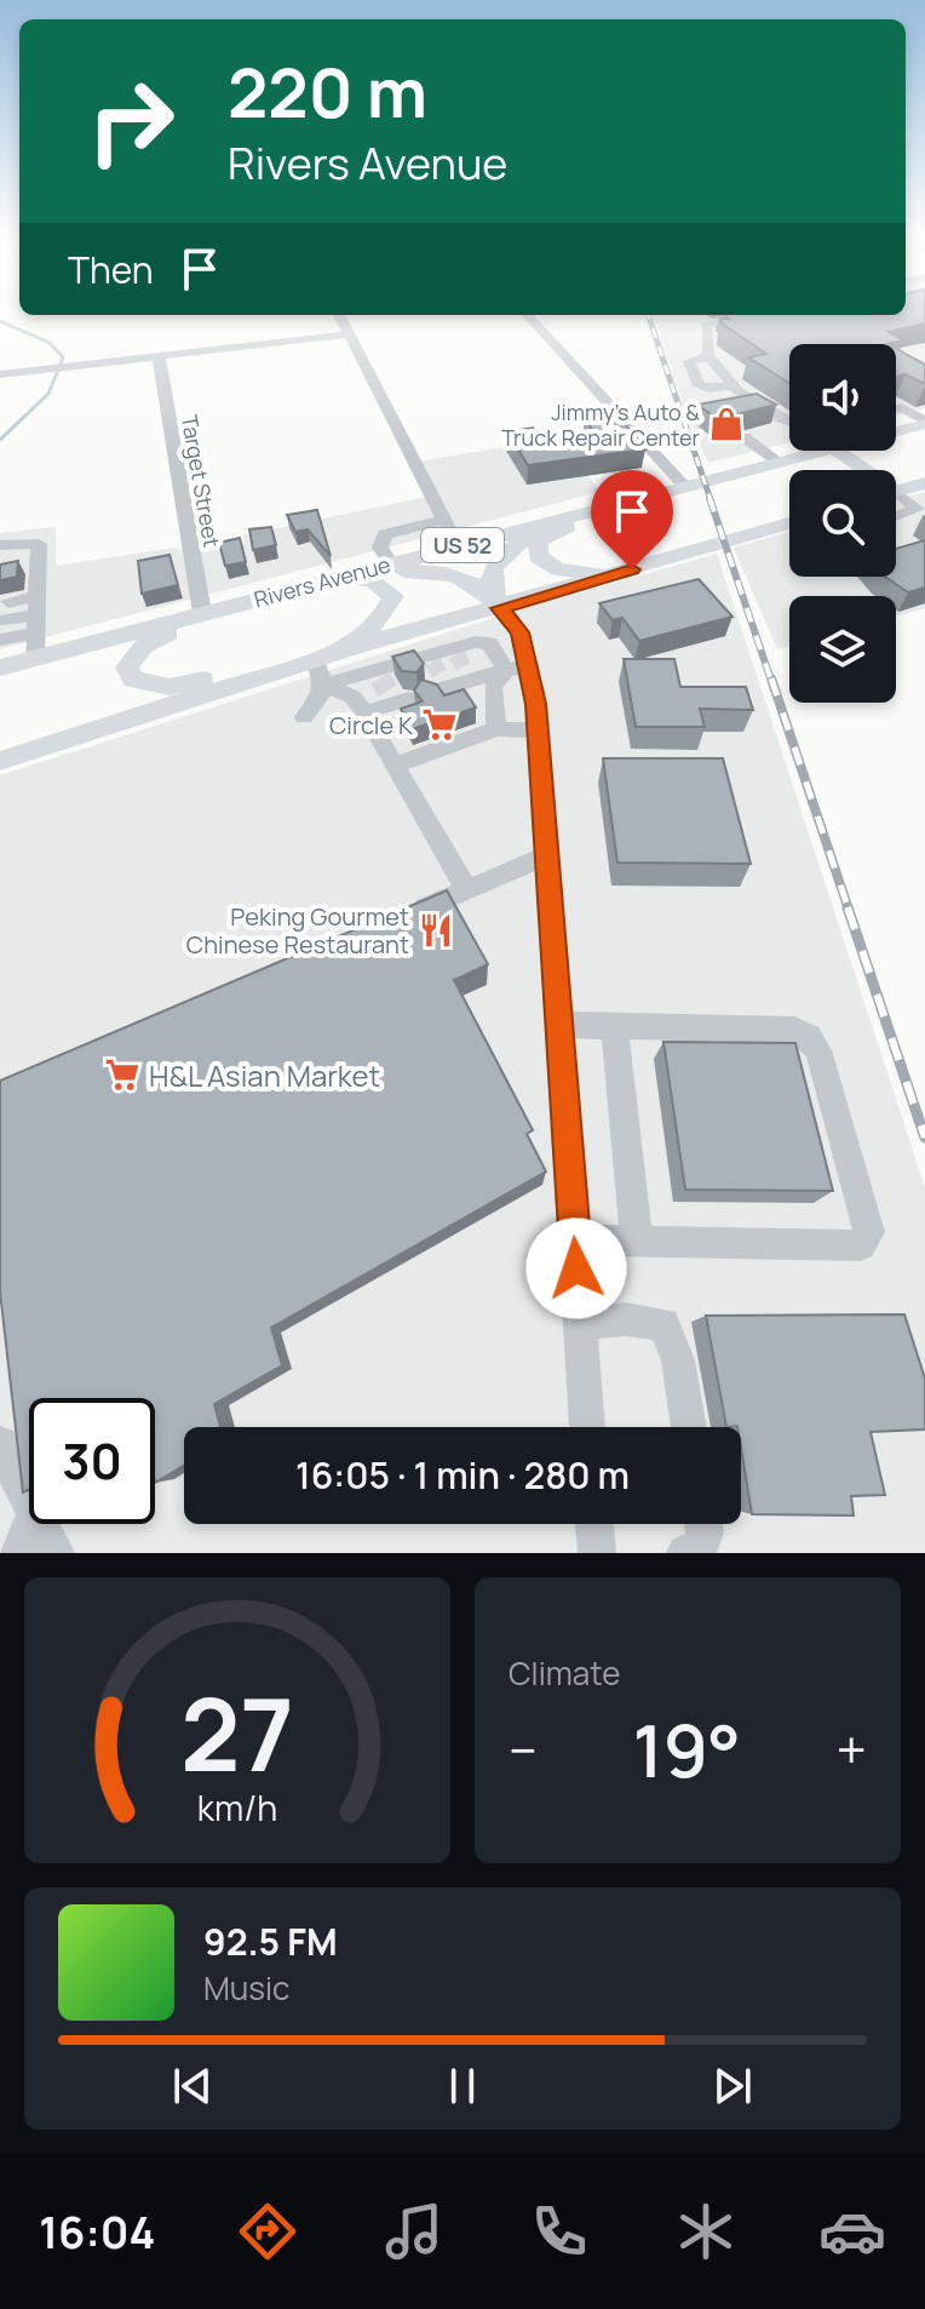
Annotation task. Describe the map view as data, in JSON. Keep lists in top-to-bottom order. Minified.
{"streets":{"main road":["US 52","Rivers Avenue"],"street":["Target Street"]},"crossings":[["Target Street","Rivers Avenue"]],"places":{"shop":["Jimmy's Auto & Truck Repair Center"],"supermarket":["Circle K","H&L Asian Market"],"restaurant":["Peking Gourmet Chinese Restaurant"]},"page":{"turn":["220 m","Rivers Avenue"],"then":"Then","limit":"30","trip":"16:05 · 1 min · 280 m","tile":"Climate","heat":["−","19°","+"],"song":["92.5 FM","Music"],"tabs":"16:04","gauge":["27","km/h"]}}
